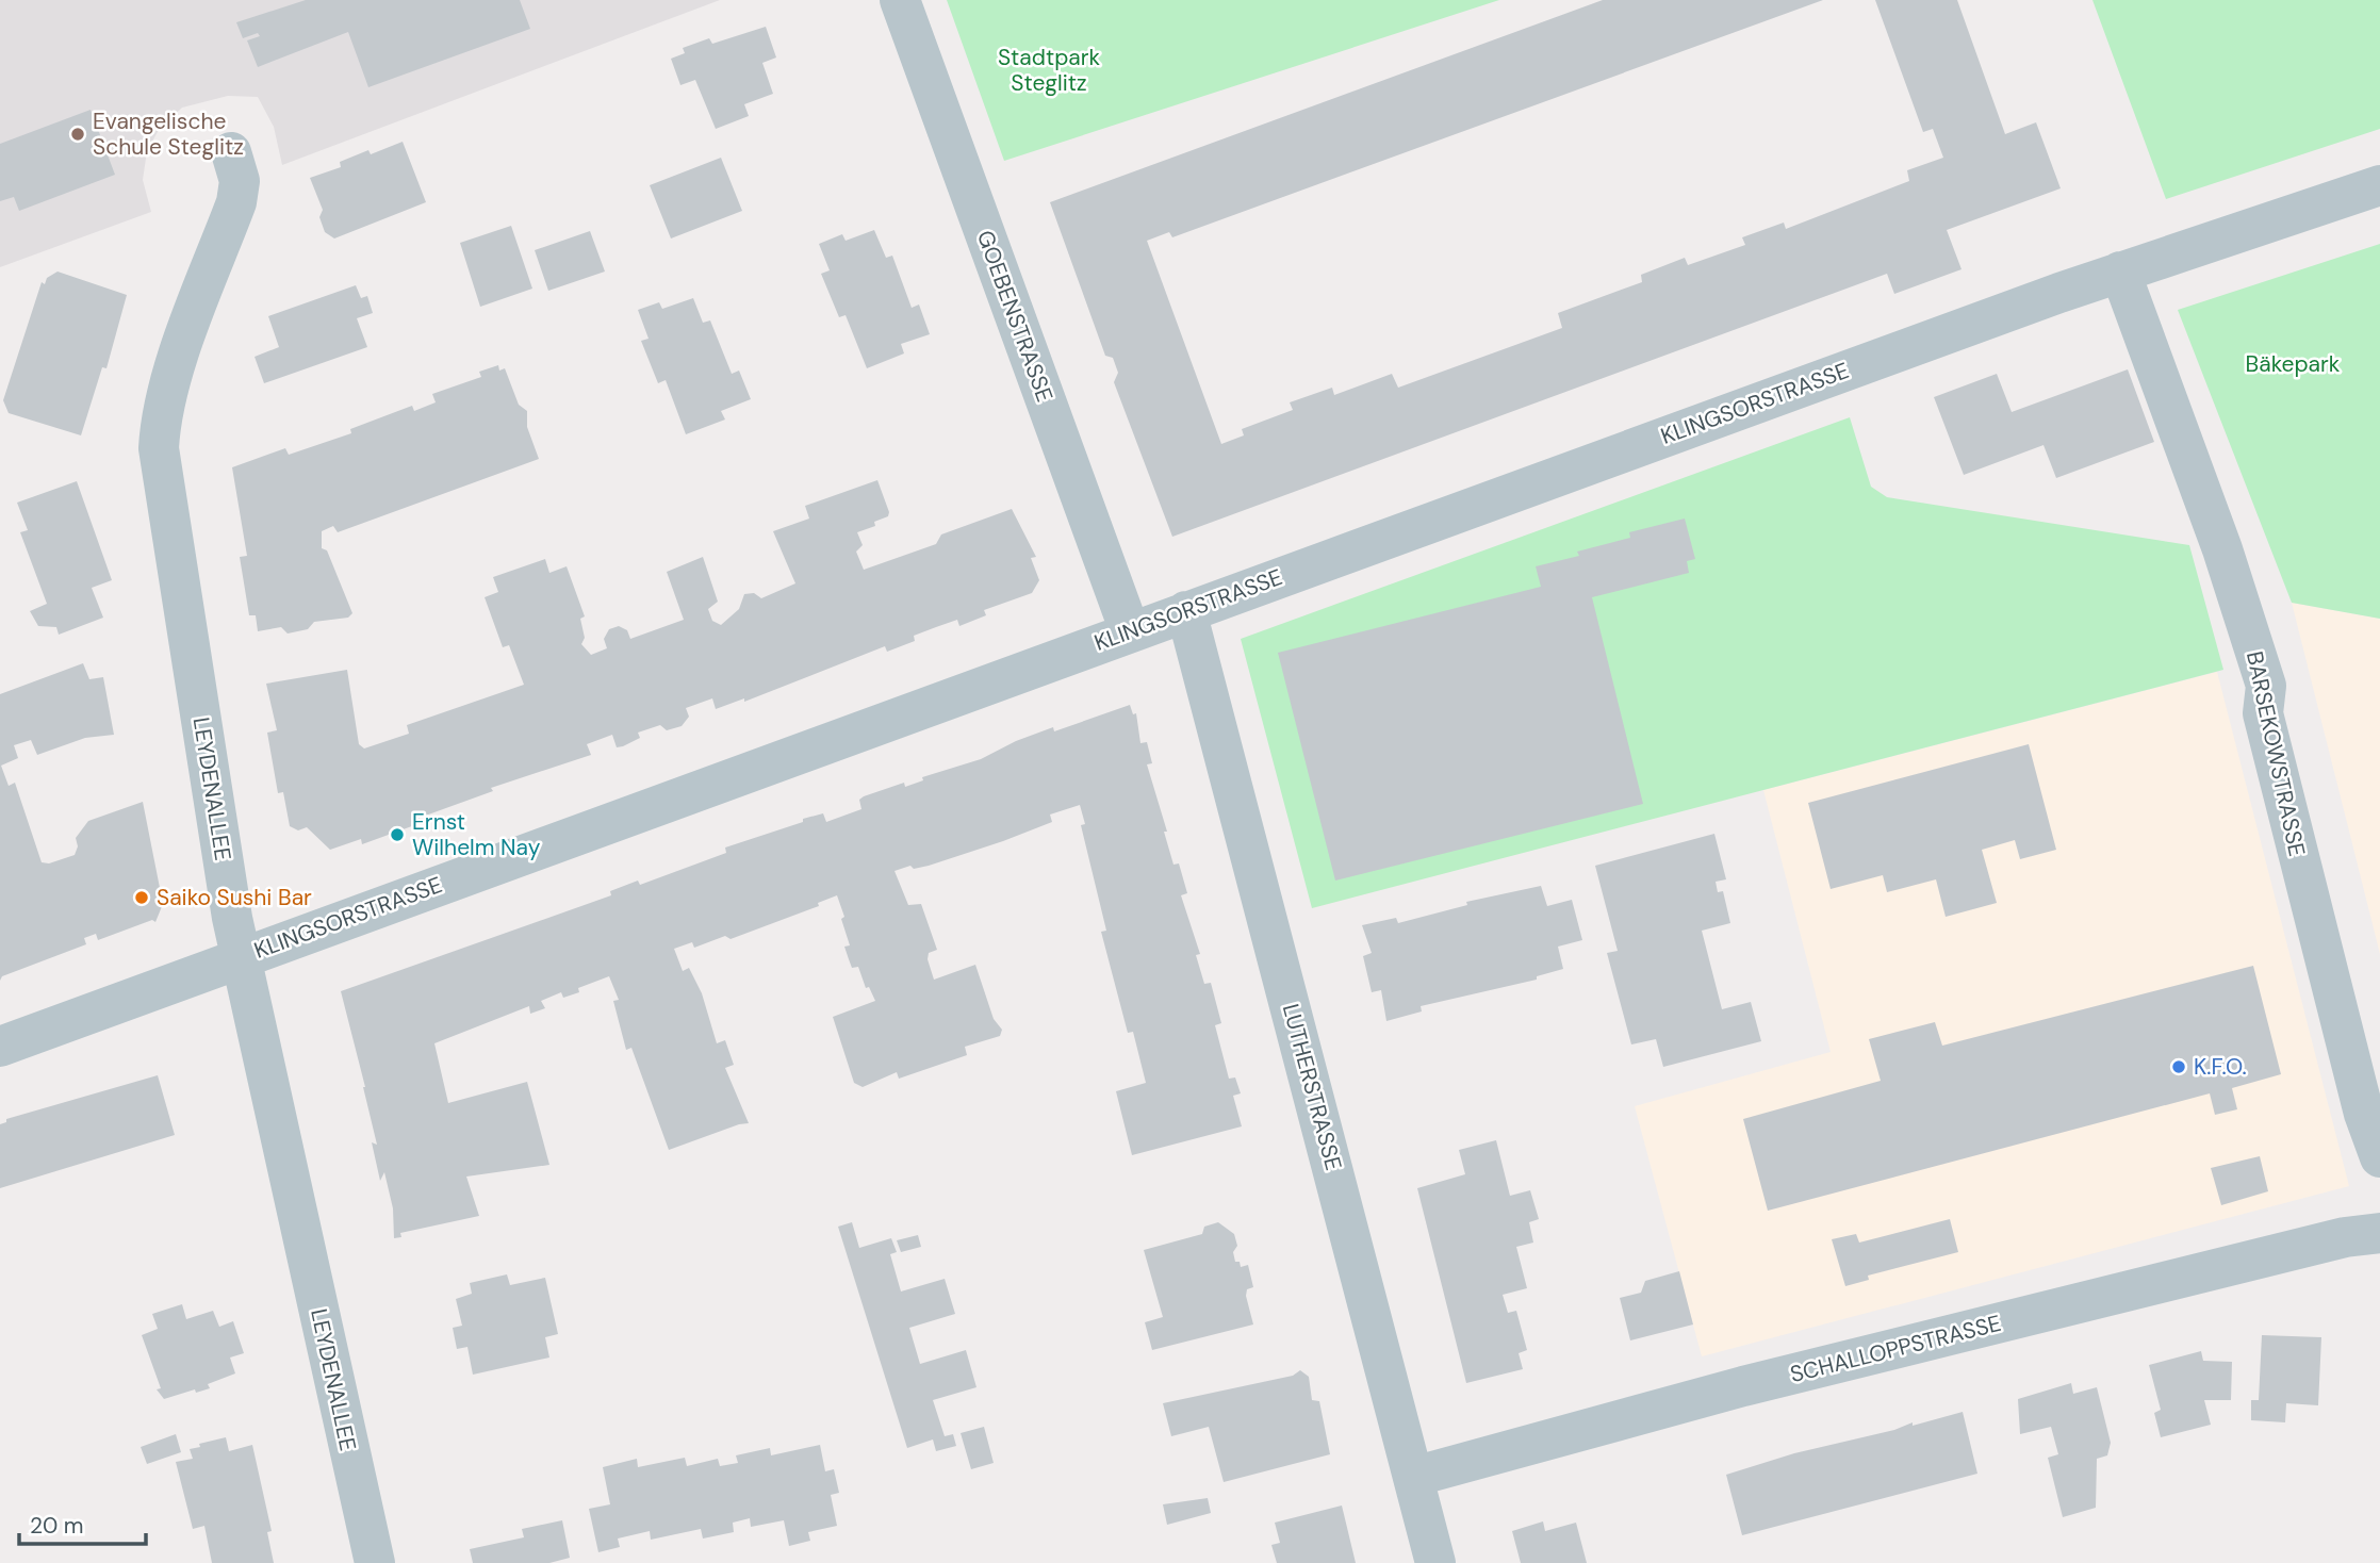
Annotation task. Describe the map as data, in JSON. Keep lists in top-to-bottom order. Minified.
{"streets":{"street":["GOEBENSTRASSE","KLINGSORSTRASSE","BARSEKOWSTRASSE","LEYDENALLEE","LUTHERSTRASSE","SCHALLOPPSTRASSE"]},"crossings":[["GOEBENSTRASSE","KLINGSORSTRASSE"],["KLINGSORSTRASSE","BARSEKOWSTRASSE"],["KLINGSORSTRASSE","LEYDENALLEE"],["KLINGSORSTRASSE","LUTHERSTRASSE"],["LUTHERSTRASSE","SCHALLOPPSTRASSE"]],"parks":["Stadtpark Steglitz","Bäkepark"],"places":["Evangelische Schule Steglitz","Ernst Wilhelm Nay","Saiko Sushi Bar","K.F.O."],"scale_bar":"20 m"}
